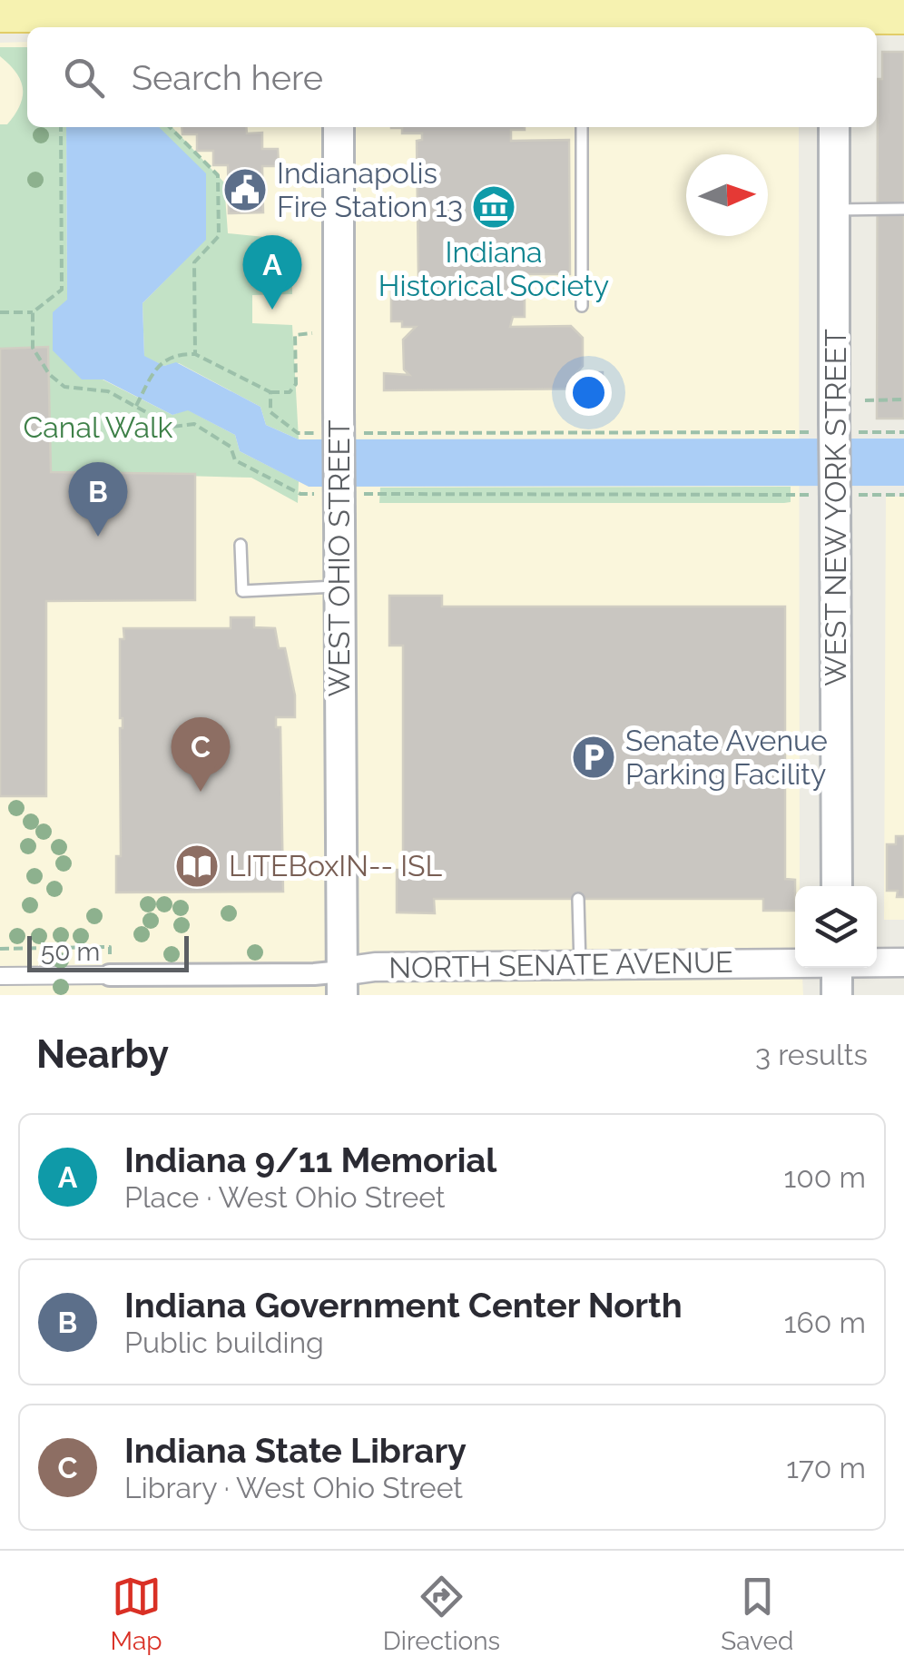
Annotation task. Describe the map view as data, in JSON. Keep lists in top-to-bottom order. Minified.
{"streets":{"main road":["WEST NEW YORK STREET","WEST OHIO STREET"],"street":["NORTH SENATE AVENUE"]},"crossings":[["WEST OHIO STREET","NORTH SENATE AVENUE"]],"parks":["Canal Walk"],"places":{"public building":["Indianapolis Fire Station 13"],"museum":["Indiana Historical Society"],"parking":["Senate Avenue Parking Facility"],"library":["LITEBoxIN-- ISL"]},"scale_bar":"50 m","north":"right","page":{"search":"Search here","pins":["A","B","C"],"scale":"50 m","heading":["Nearby","3 results"],"list":[{"mark":"A","name":"Indiana 9/11 Memorial","note":"Place · West Ohio Street","value":"100 m"},{"mark":"B","name":"Indiana Government Center North","note":"Public building","value":"160 m"},{"mark":"C","name":"Indiana State Library","note":"Library · West Ohio Street","value":"170 m"}],"nav":["Map","Directions","Saved"]}}
